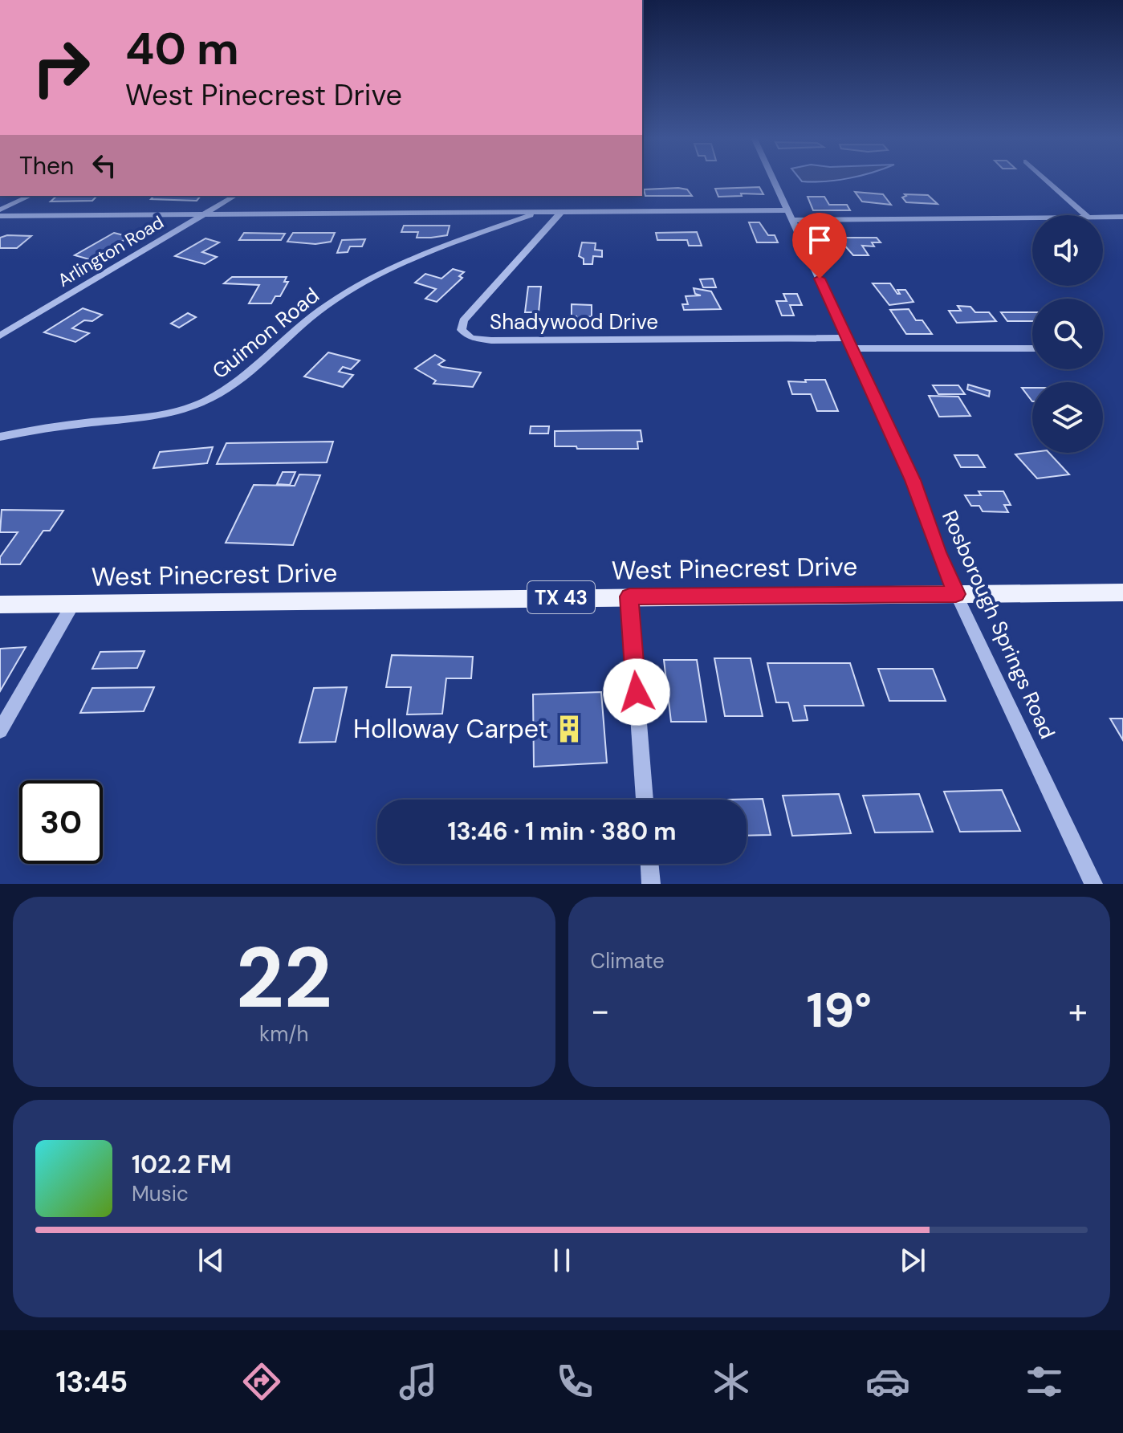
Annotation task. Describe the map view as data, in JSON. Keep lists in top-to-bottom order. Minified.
{"streets":{"main road":["West Pinecrest Drive","TX 43"],"street":["Arlington Road","Shadywood Drive","Guimon Road","Rosborough Springs Road"]},"crossings":[["Shadywood Drive","Rosborough Springs Road"],["West Pinecrest Drive","Rosborough Springs Road"]],"places":{"building":["Holloway Carpet"]},"page":{"turn":["40 m","West Pinecrest Drive"],"then":"Then","limit":"30","trip":"13:46 · 1 min · 380 m","tile":[["22","km/h"],"Climate"],"heat":["−","19°","+"],"song":["102.2 FM","Music"],"tabs":"13:45"}}
